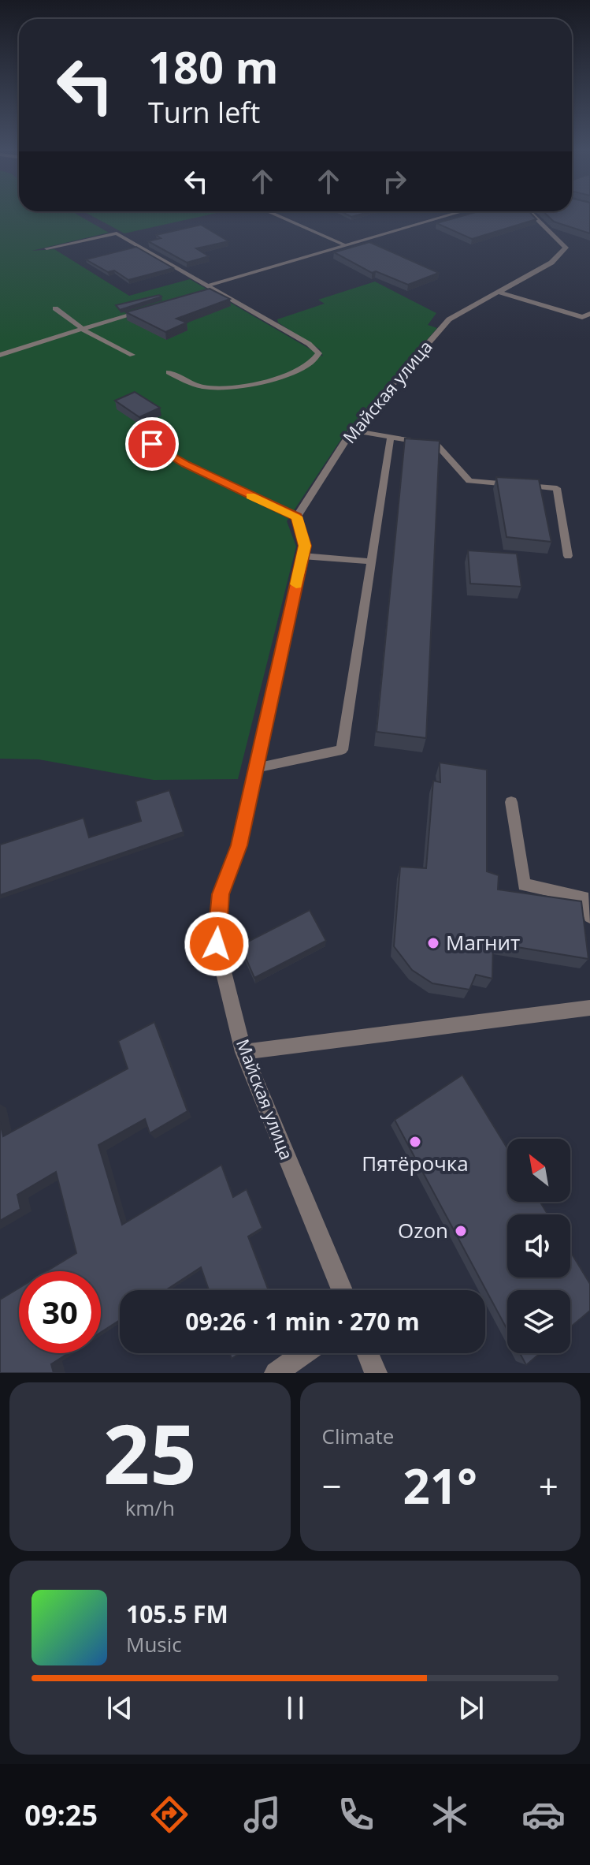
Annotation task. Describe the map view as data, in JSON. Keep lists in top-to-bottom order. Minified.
{"streets":{"street":["Майская улица"]},"places":["Магнит","Пятёрочка","Ozon"],"north":"top left","page":{"turn":["180 m","Turn left"],"limit":"30","trip":"09:26 · 1 min · 270 m","tile":[["25","km/h"],"Climate"],"heat":["−","21°","+"],"song":["105.5 FM","Music"],"tabs":"09:25"}}
